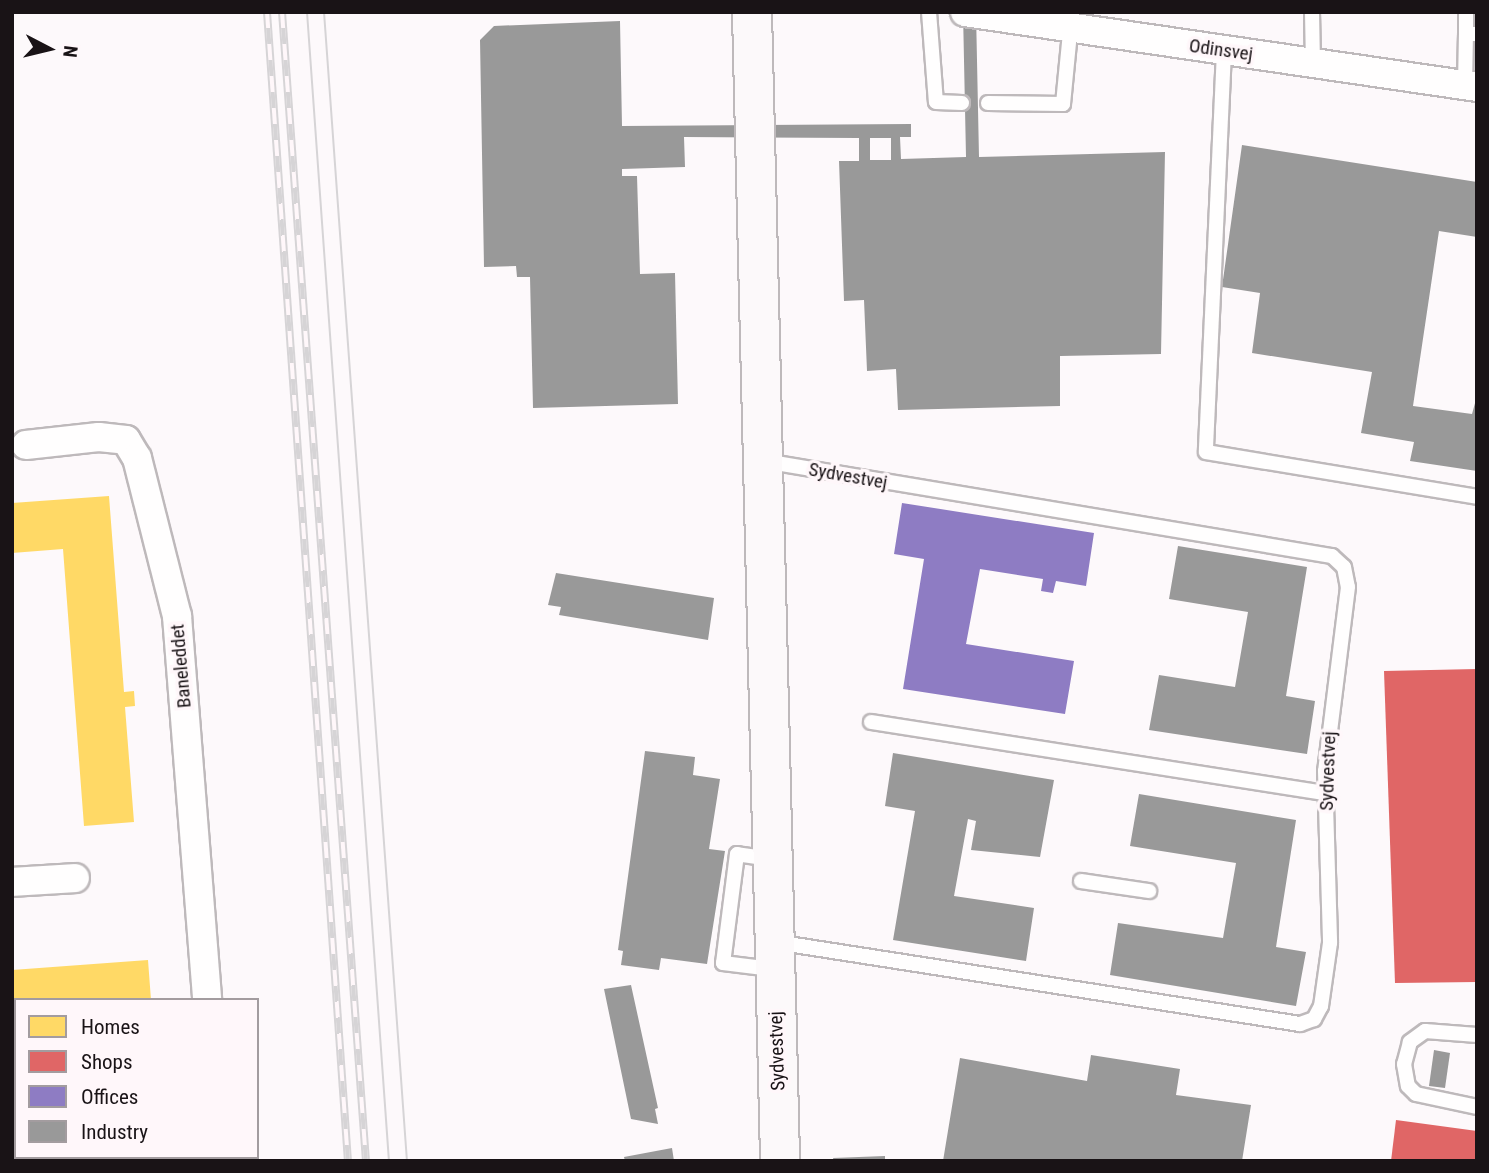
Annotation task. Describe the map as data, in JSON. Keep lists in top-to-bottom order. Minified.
{"streets":{"street":["Odinsvej","Sydvestvej","Baneleddet"]},"legend":["Homes","Shops","Offices","Industry"],"north":"right"}
